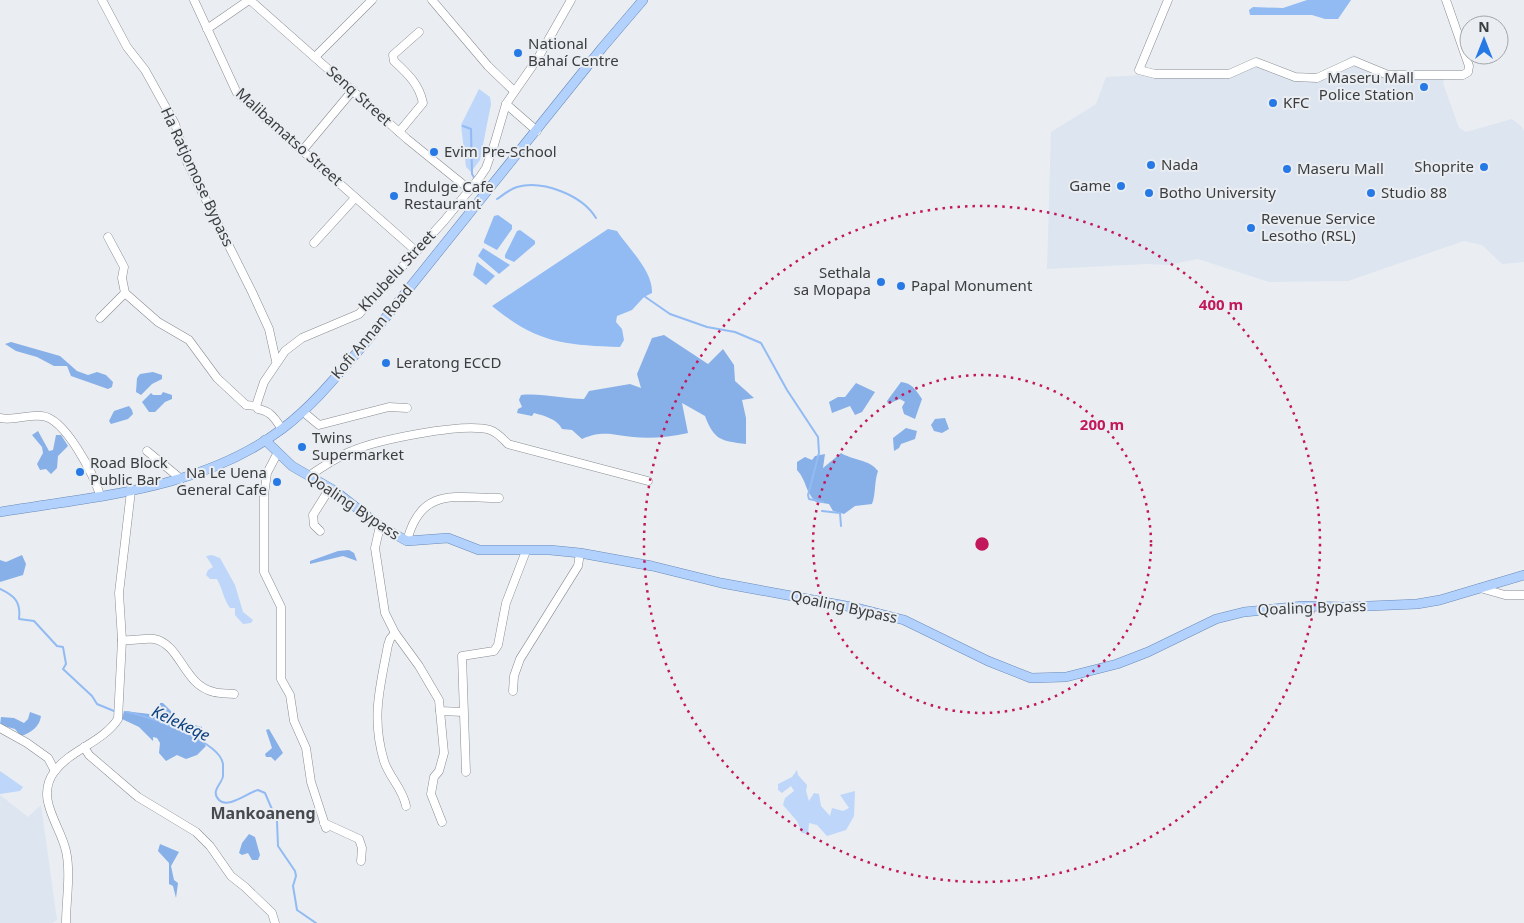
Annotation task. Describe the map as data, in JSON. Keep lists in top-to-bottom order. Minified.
{"streets":{"main road":["Kofi Annan Road","Qoaling Bypass"],"street":["Senq Street","Malibamatso Street","Ha Ratjomose Bypass","Khubelu Street"]},"crossings":[["Senq Street","Khubelu Street"],["Malibamatso Street","Khubelu Street"],["Ha Ratjomose Bypass","Khubelu Street"],["Kofi Annan Road","Qoaling Bypass"]],"districts":["Mankoaneng"],"water":["Kelekeqe"],"places":["National Bahaí Centre","Maseru Mall Police Station","KFC","Evim Pre-School","Nada","Shoprite","Maseru Mall","Game","Botho University","Studio 88","Indulge Cafe Restaurant","Revenue Service Lesotho (RSL)","Sethala sa Mopapa","Papal Monument","Leratong ECCD","Twins Supermarket","Road Block Public Bar","Na Le Uena General Cafe"],"north":"top","rings":["400 m","200 m"]}
